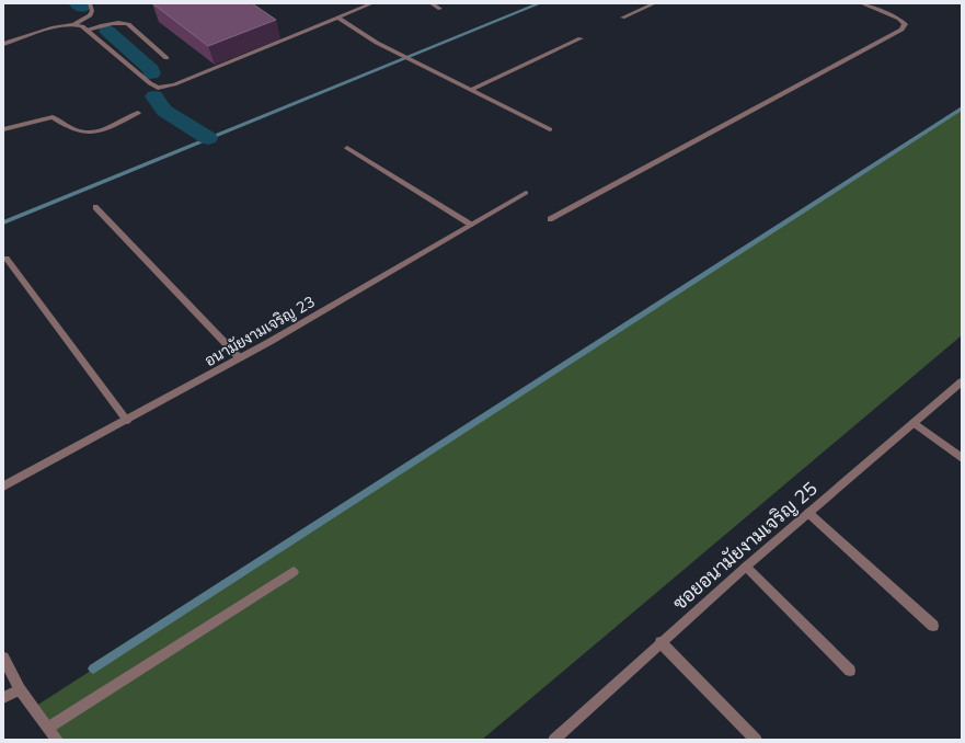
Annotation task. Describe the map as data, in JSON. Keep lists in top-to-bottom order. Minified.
{"streets":{"street":["อนามัยงามเจริญ 23","ซอยอนามัยงามเจริญ 25"]}}
